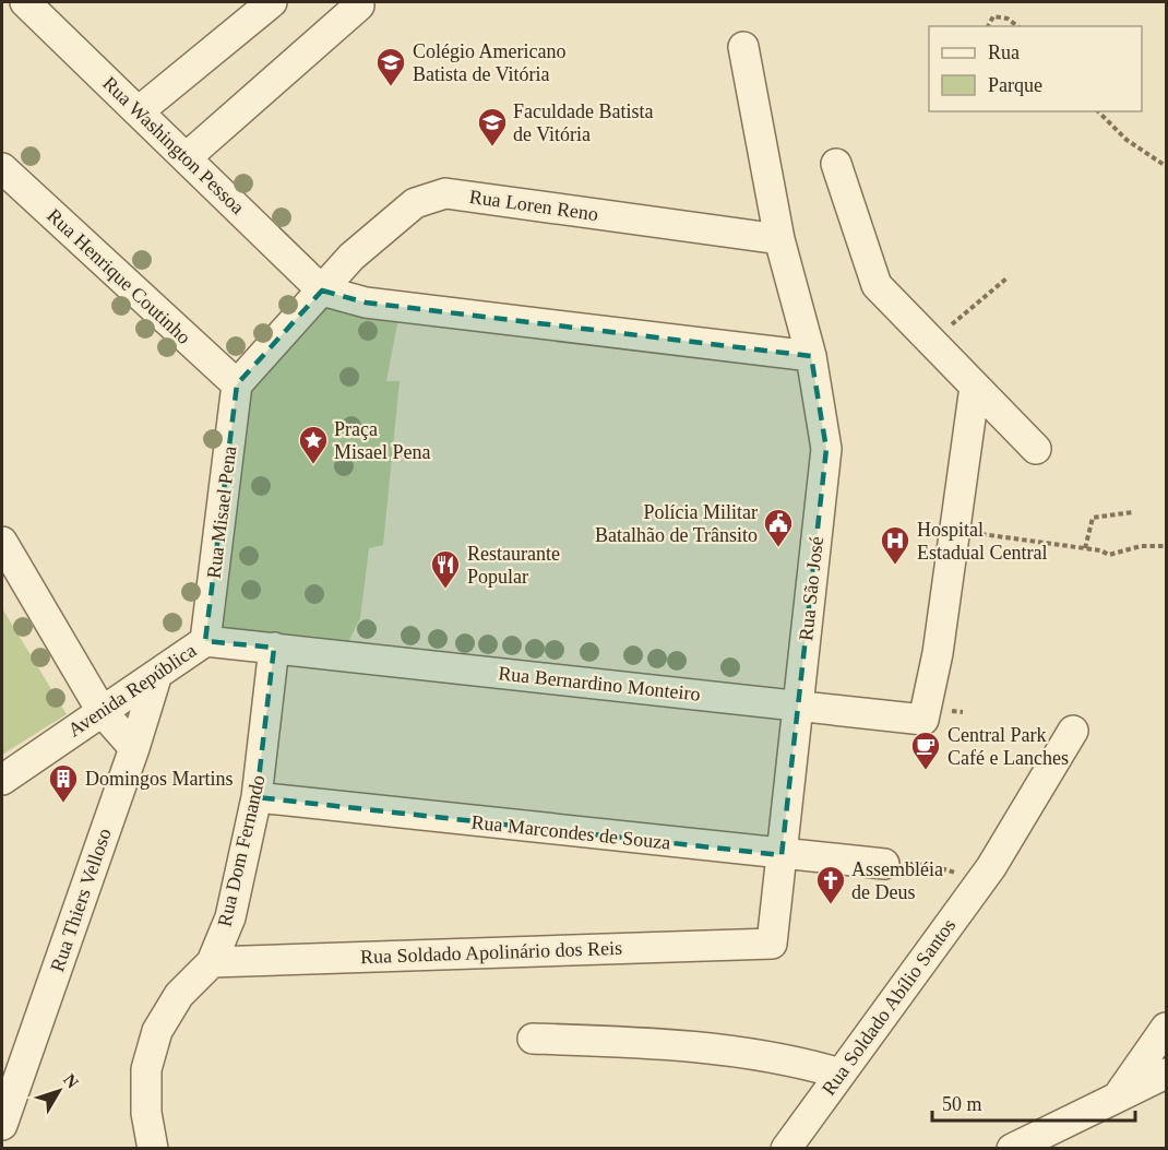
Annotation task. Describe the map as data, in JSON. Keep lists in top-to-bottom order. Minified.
{"streets":{"street":["Rua Washington Pessoa","Rua Loren Reno","Rua Henrique Coutinho","Rua Misael Pena","Rua São José","Rua Bernardino Monteiro","Avenida República","Rua Marcondes de Souza","Rua Dom Fernando","Rua Thiers Velloso","Rua Soldado Apolinário dos Reis","Rua Soldado Abílio Santos"]},"crossings":[["Rua Washington Pessoa","Rua Loren Reno"],["Rua Loren Reno","Rua Henrique Coutinho"],["Rua Loren Reno","Rua Misael Pena"],["Rua Loren Reno","Rua São José"],["Rua Henrique Coutinho","Rua Misael Pena"],["Rua Misael Pena","Avenida República"],["Rua São José","Rua Bernardino Monteiro"],["Rua São José","Rua Marcondes de Souza"],["Rua São José","Rua Soldado Apolinário dos Reis"],["Rua Bernardino Monteiro","Avenida República"],["Rua Bernardino Monteiro","Rua Dom Fernando"],["Avenida República","Rua Dom Fernando"],["Avenida República","Rua Thiers Velloso"],["Rua Marcondes de Souza","Rua Dom Fernando"],["Rua Dom Fernando","Rua Soldado Apolinário dos Reis"]],"places":{"school or university":["Colégio Americano Batista de Vitória","Faculdade Batista de Vitória"],"place":["Praça Misael Pena"],"public building":["Polícia Militar Batalhão de Trânsito"],"hospital":["Hospital Estadual Central"],"restaurant":["Restaurante Popular"],"cafe":["Central Park Café e Lanches"],"building":["Domingos Martins"],"church":["Assembléia de Deus"]},"legend":["Rua","Parque"],"scale_bar":"50 m","north":"top right"}
